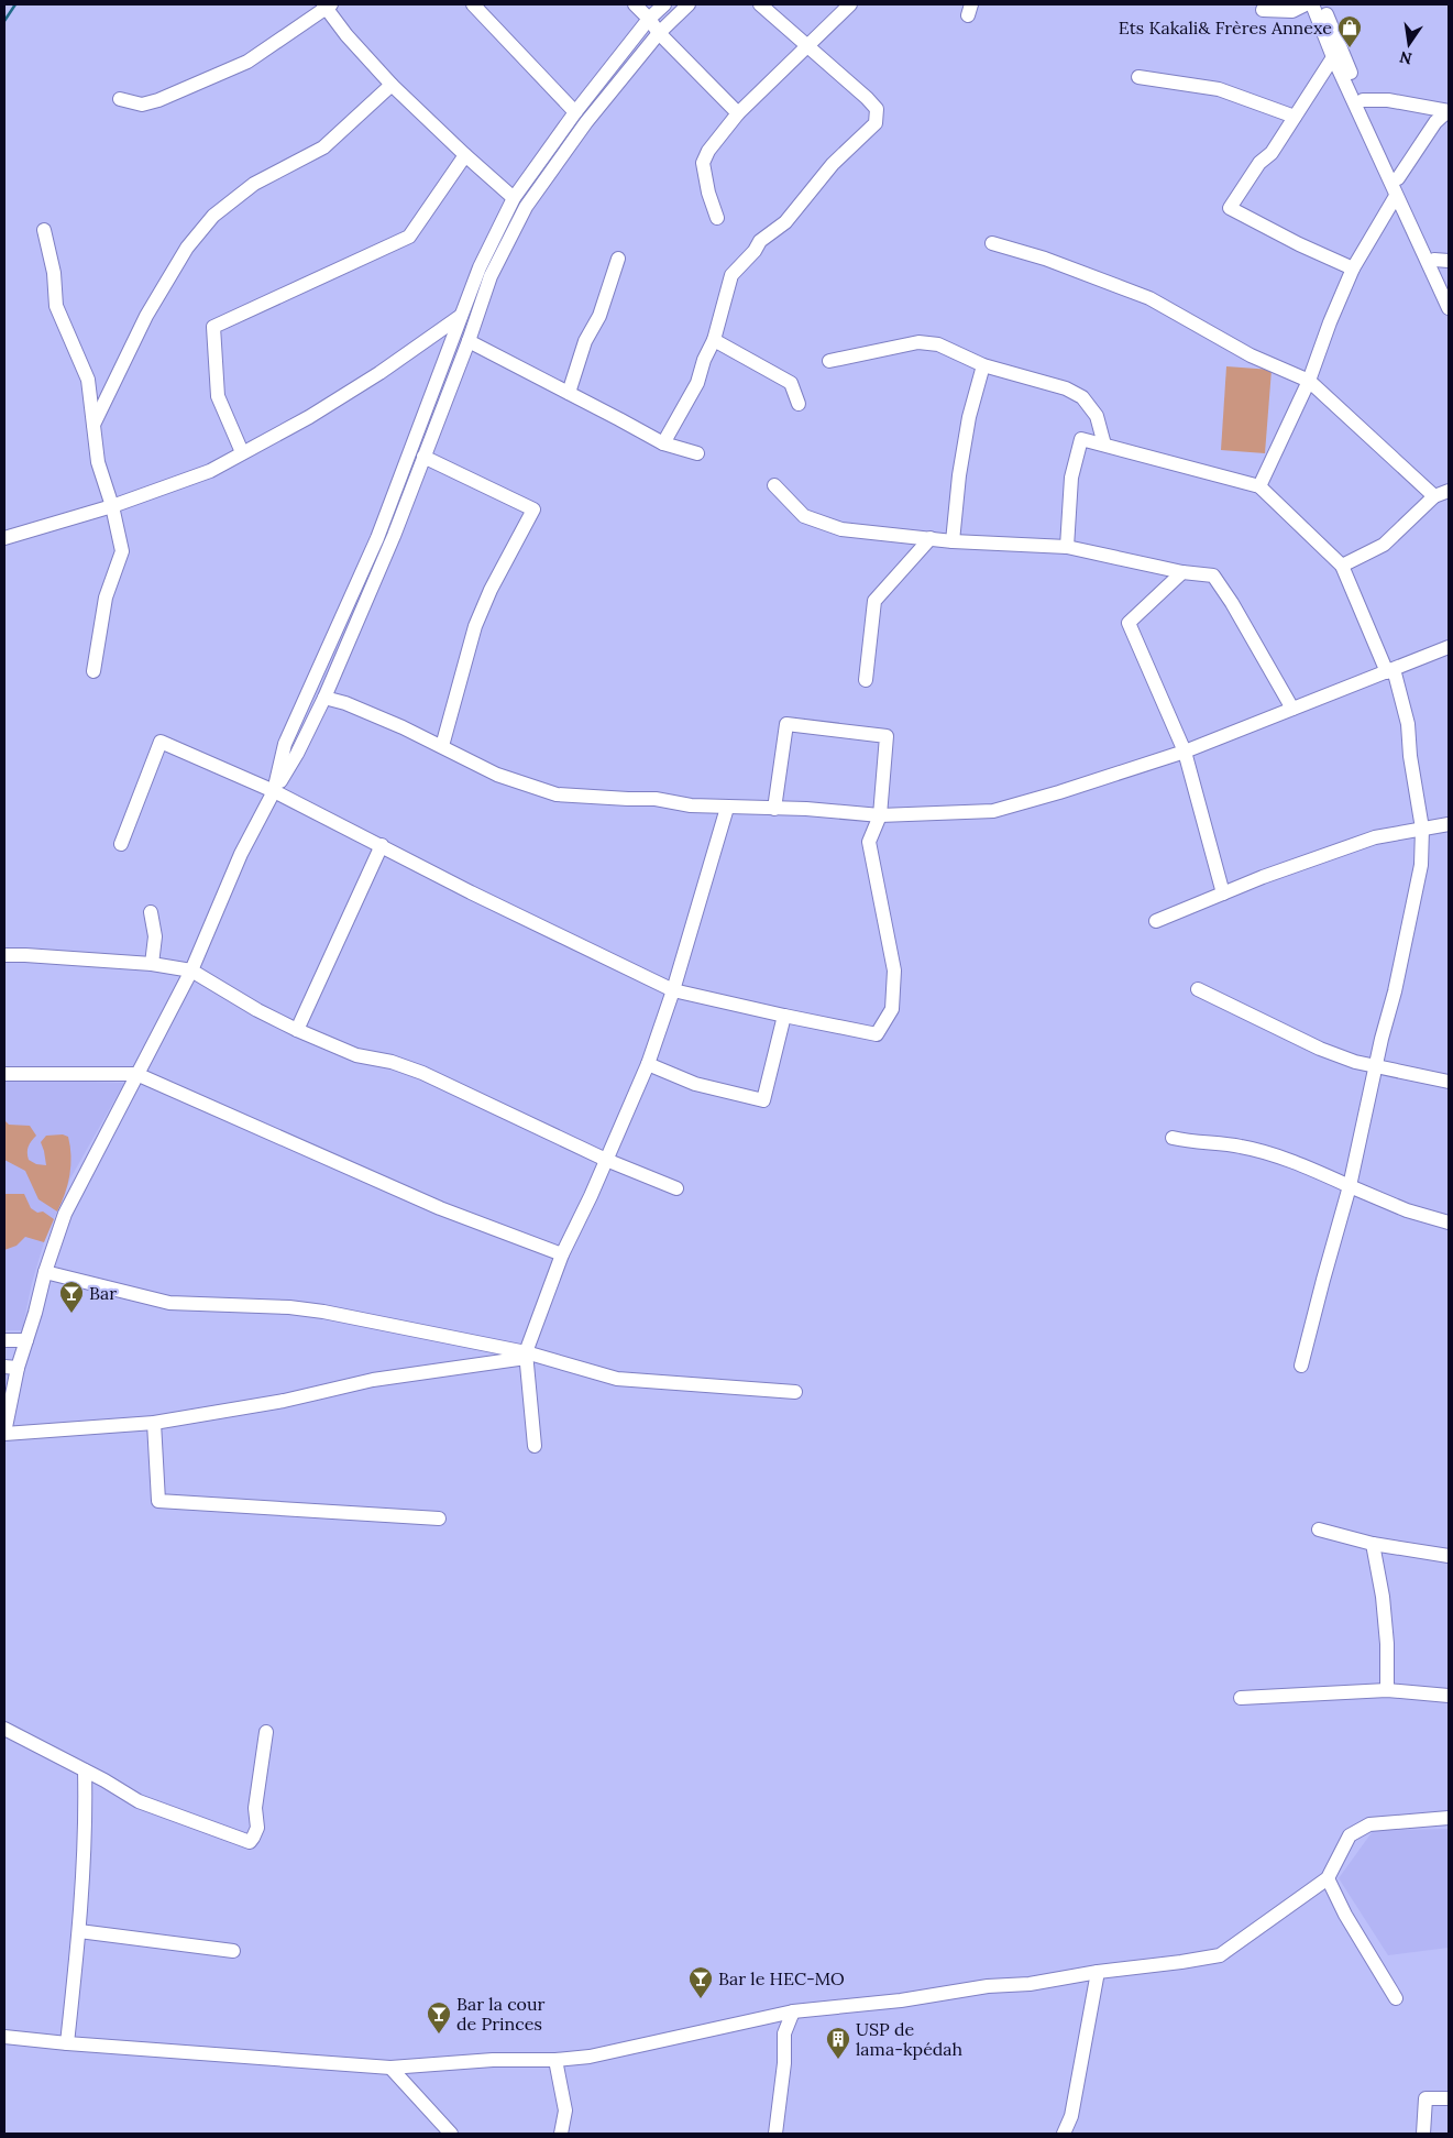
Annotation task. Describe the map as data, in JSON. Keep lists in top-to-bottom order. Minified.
{"places":{"shop":["Ets Kakali& Frères Annexe"],"bar":["Bar","Bar le HEC-MO","Bar la cour de Princes"],"building":["USP de lama-kpédah"]},"north":"bottom"}
